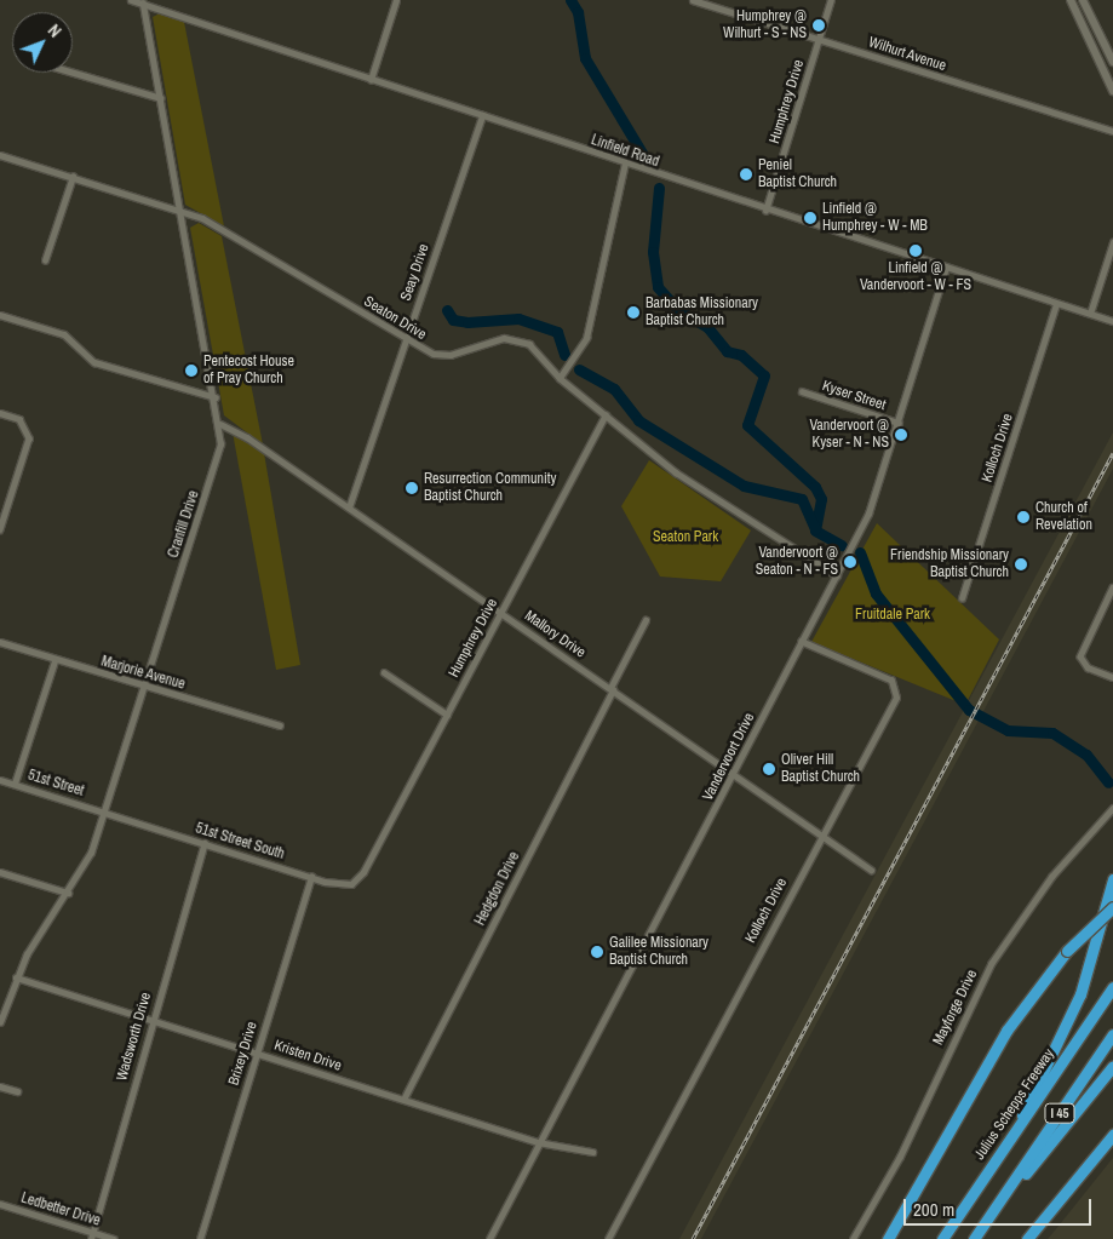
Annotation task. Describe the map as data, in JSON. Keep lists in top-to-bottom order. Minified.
{"streets":{"highway":["Julius Schepps Freeway","I 45"],"street":["Wilhurt Avenue","Humphrey Drive","Linfield Road","Seay Drive","Seaton Drive","Kyser Street","Kolloch Drive","Cranfill Drive","Mallory Drive","Marjorie Avenue","Vandervoort Drive","51st Street","51st Street South","Hedgdon Drive","Mayforge Drive","Wadsworth Drive","Brixey Drive","Kristen Drive","Ledbetter Drive"]},"crossings":[["Wilhurt Avenue","Humphrey Drive"],["Humphrey Drive","Linfield Road"],["Humphrey Drive","Seaton Drive"],["Humphrey Drive","Mallory Drive"],["Humphrey Drive","51st Street South"],["Linfield Road","Seay Drive"],["Linfield Road","Kolloch Drive"],["Linfield Road","Cranfill Drive"],["Linfield Road","Vandervoort Drive"],["Seay Drive","Seaton Drive"],["Seay Drive","Mallory Drive"],["Seaton Drive","Cranfill Drive"],["Seaton Drive","Vandervoort Drive"],["Kyser Street","Vandervoort Drive"],["Kolloch Drive","Mallory Drive"],["Kolloch Drive","Vandervoort Drive"],["Cranfill Drive","Mallory Drive"],["Cranfill Drive","Marjorie Avenue"],["Cranfill Drive","51st Street"],["Cranfill Drive","51st Street South"],["Cranfill Drive","Kristen Drive"],["Mallory Drive","Vandervoort Drive"],["Mallory Drive","Hedgdon Drive"],["Vandervoort Drive","Kristen Drive"],["51st Street","51st Street South"],["51st Street South","Wadsworth Drive"],["51st Street South","Brixey Drive"],["Hedgdon Drive","Kristen Drive"],["Wadsworth Drive","Kristen Drive"],["Wadsworth Drive","Ledbetter Drive"],["Brixey Drive","Kristen Drive"]],"parks":["Seaton Park","Fruitdale Park"],"places":["Humphrey @ Wilhurt - S - NS","Peniel Baptist Church","Linfield @ Humphrey - W - MB","Linfield @ Vandervoort - W - FS","Barbabas Missionary Baptist Church","Pentecost House of Pray Church","Vandervoort @ Kyser - N - NS","Resurrection Community Baptist Church","Church of Revelation","Vandervoort @ Seaton - N - FS","Friendship Missionary Baptist Church","Oliver Hill Baptist Church","Galilee Missionary Baptist Church"],"scale_bar":"200 m","north":"top right"}
